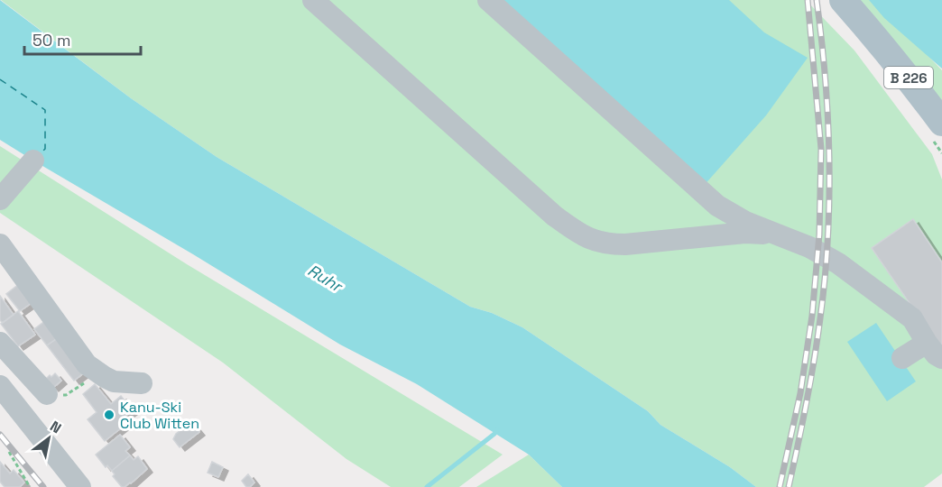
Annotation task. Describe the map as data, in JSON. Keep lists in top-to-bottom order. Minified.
{"streets":{"main road":["B 226"]},"water":["Ruhr"],"places":["Kanu-Ski Club Witten"],"scale_bar":"50 m","north":"top right"}
